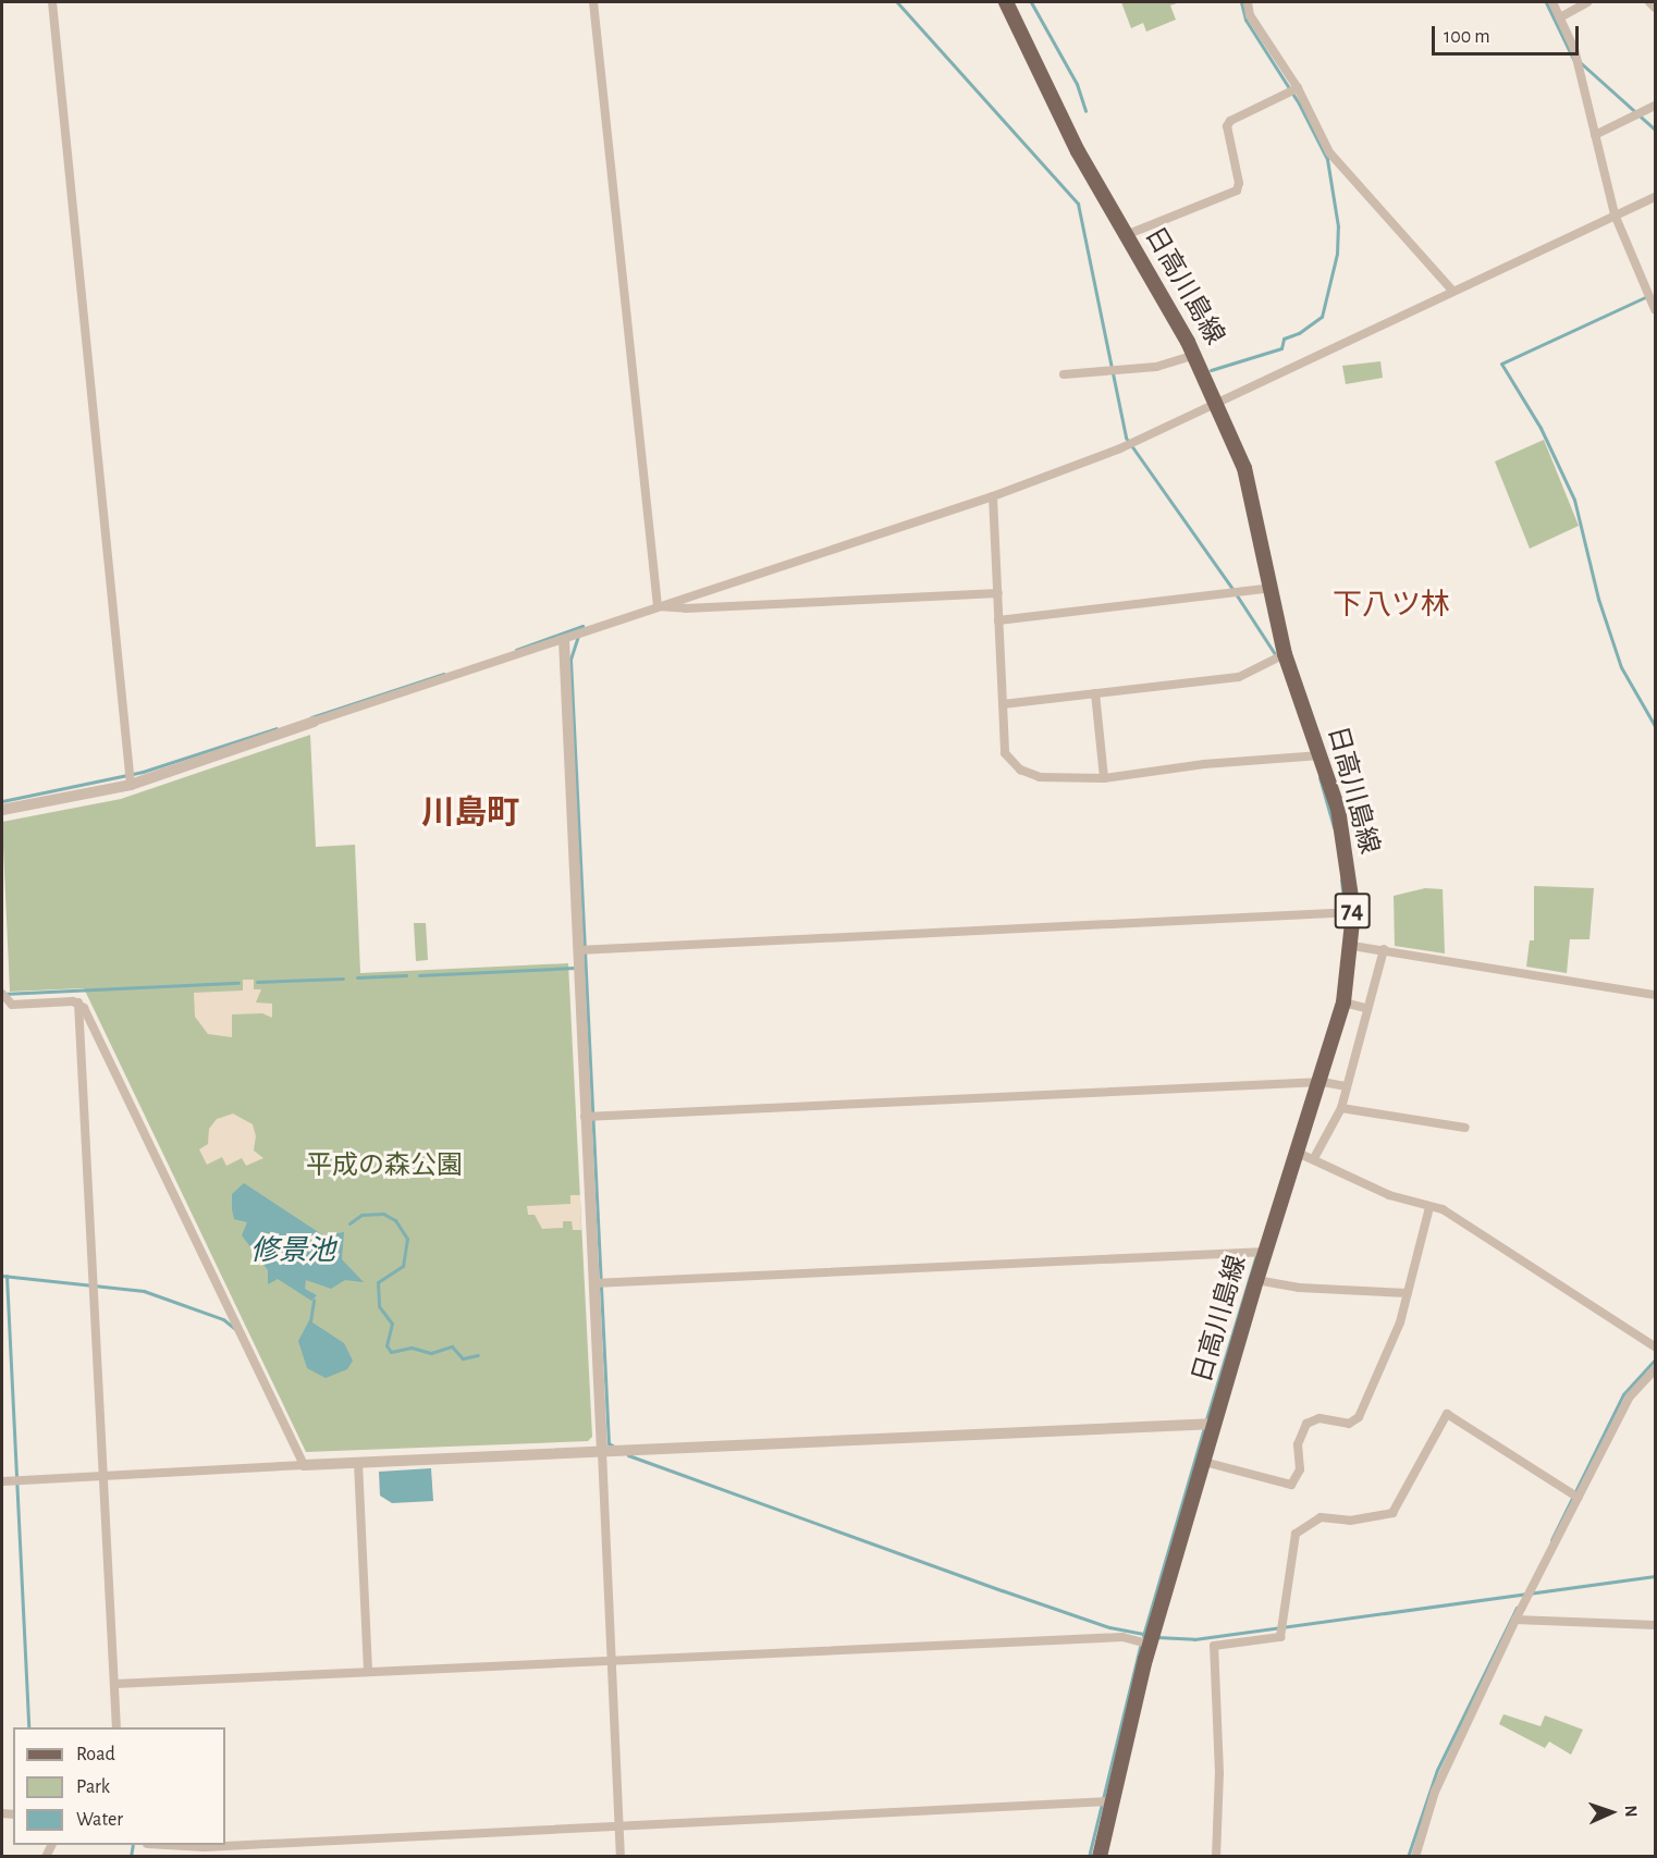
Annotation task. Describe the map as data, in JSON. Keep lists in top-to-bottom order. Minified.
{"streets":{"main road":["日高川島線","74"]},"districts":["下八ツ林","川島町"],"water":["修景池"],"parks":["平成の森公園"],"legend":["Road","Park","Water"],"scale_bar":"100 m","north":"right"}
